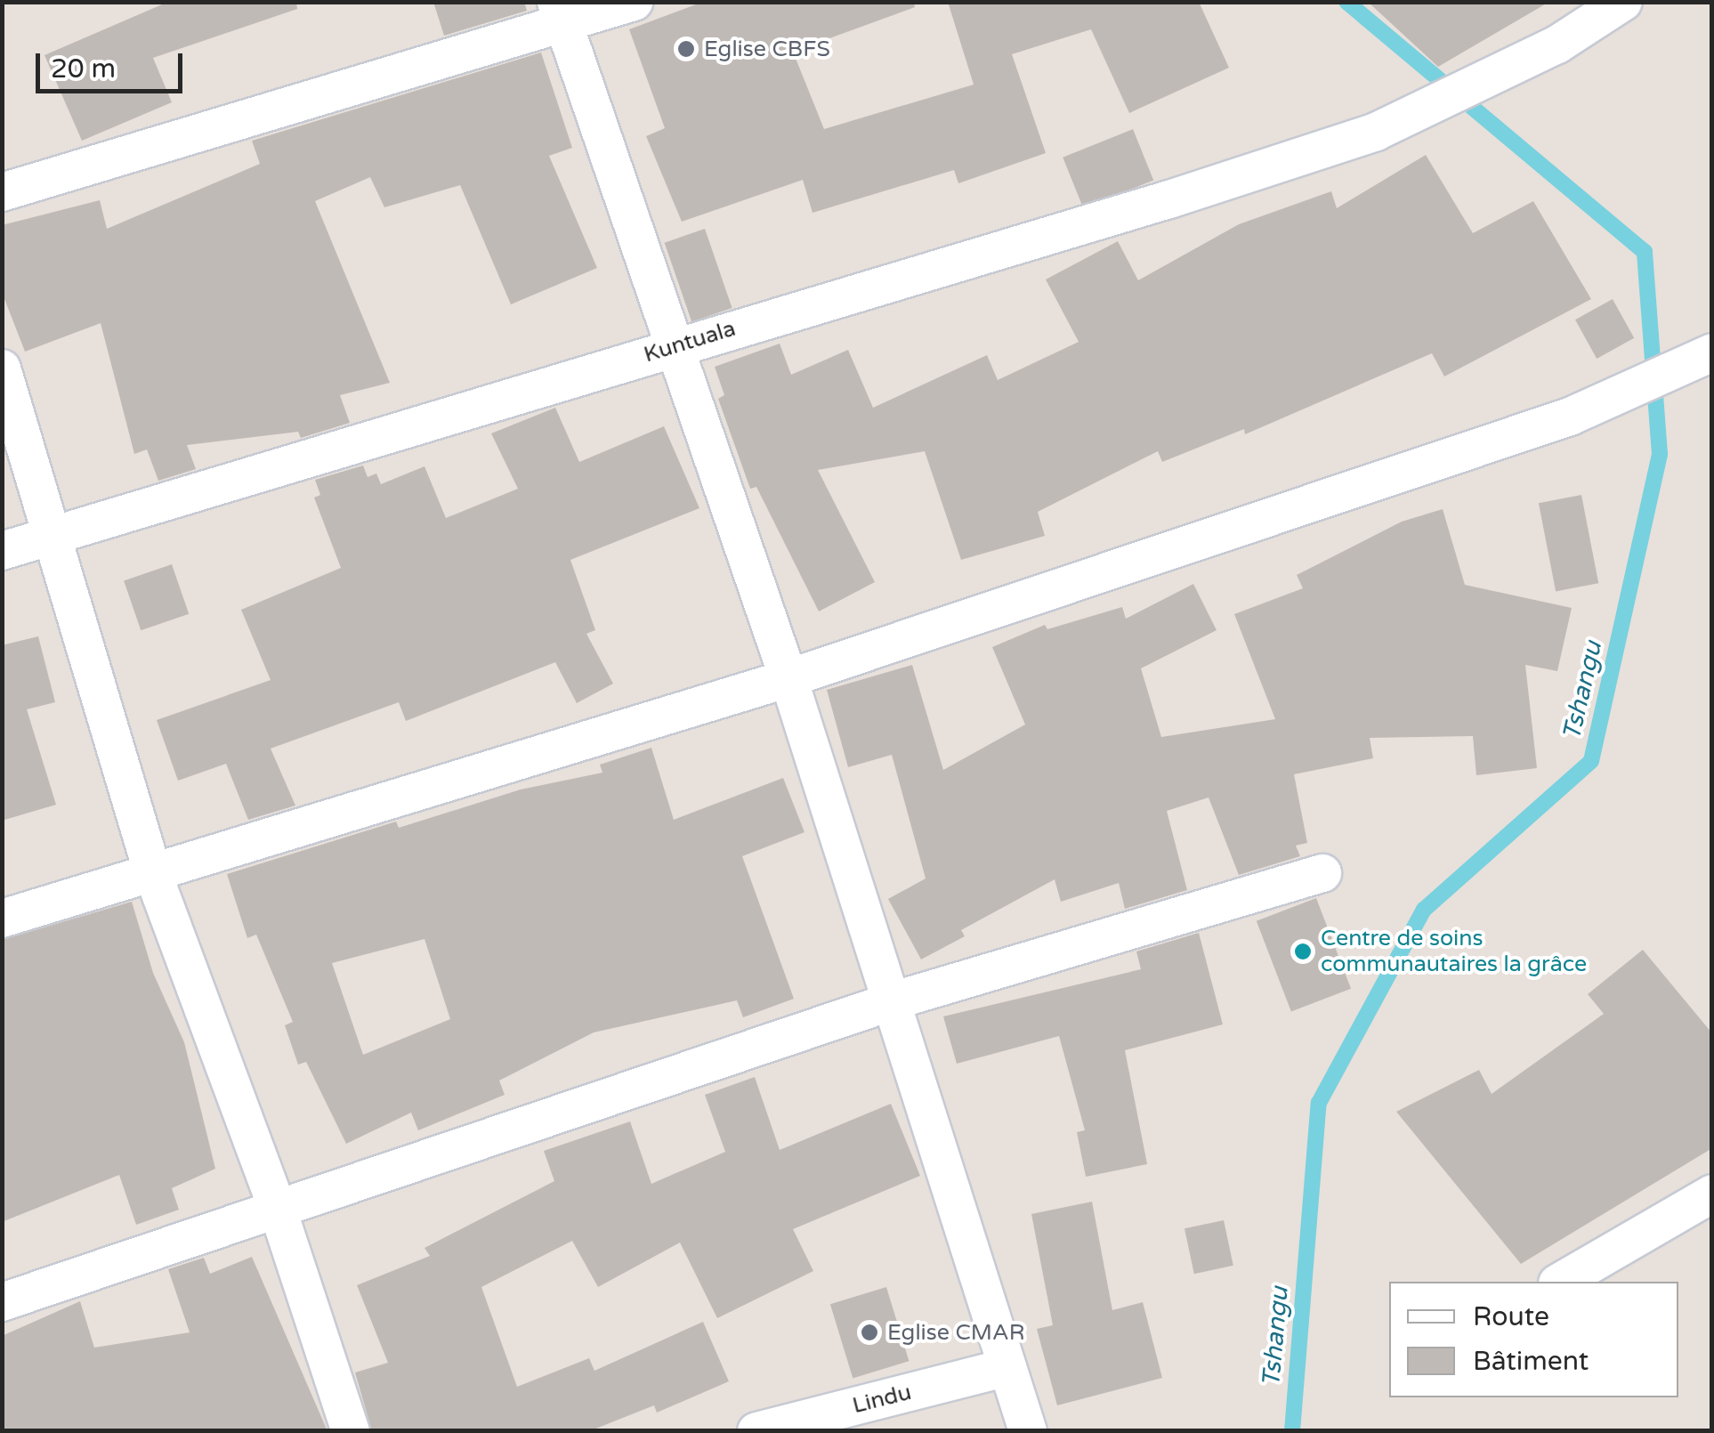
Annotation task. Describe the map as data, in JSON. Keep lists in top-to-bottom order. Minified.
{"streets":{"street":["Kuntuala","Lindu"]},"water":["Tshangu"],"places":["Eglise CBFS","Centre de soins communautaires la grâce","Eglise CMAR"],"legend":["Route","Bâtiment"],"scale_bar":"20 m"}
